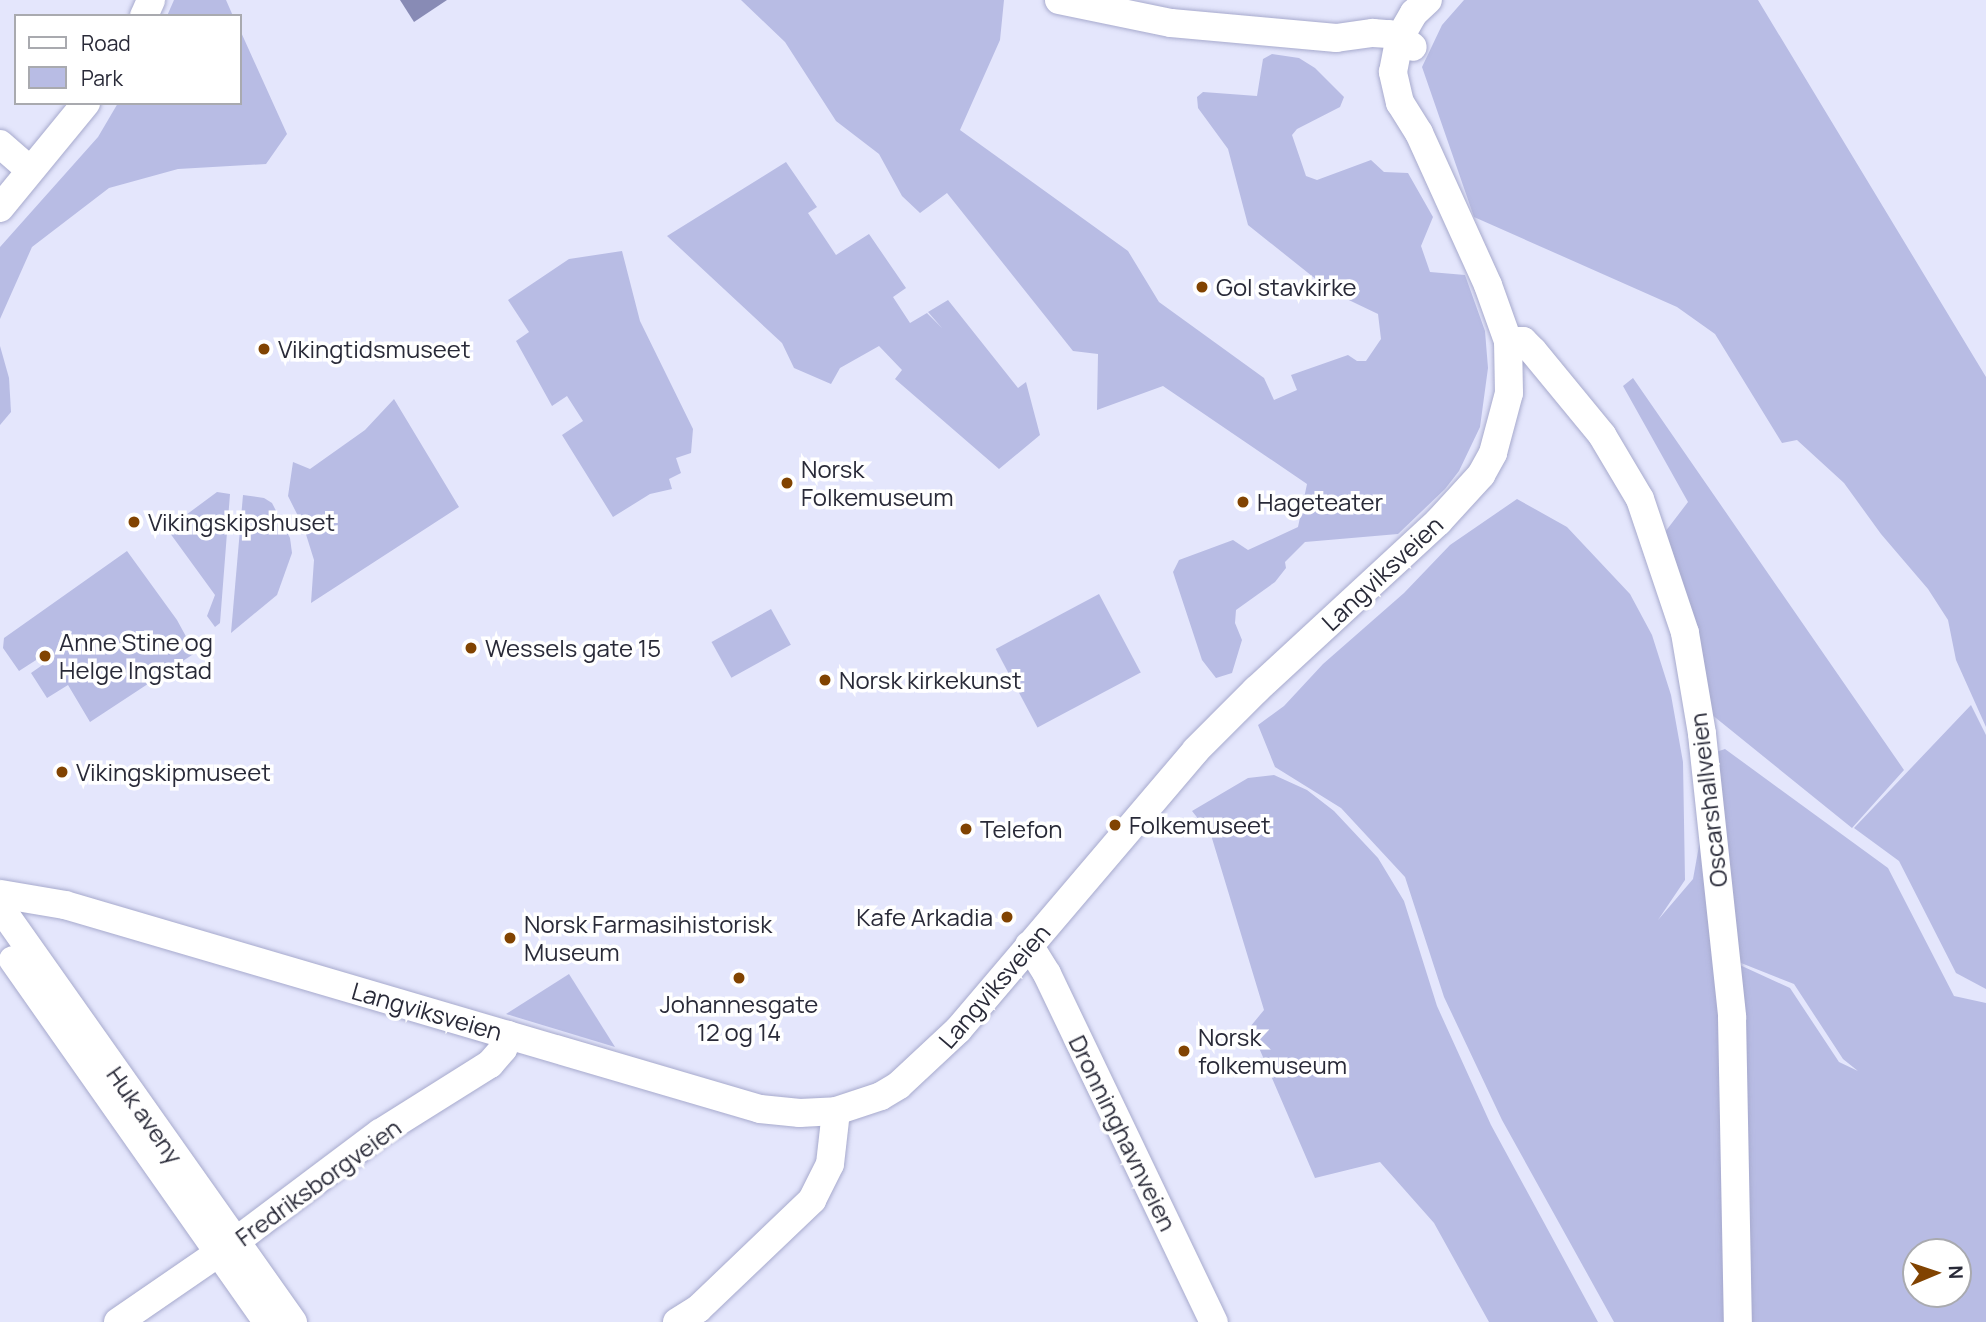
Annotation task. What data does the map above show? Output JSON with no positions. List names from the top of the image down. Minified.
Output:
{"streets":{"street":["Langviksveien","Oscarshallveien","Huk aveny","Dronninghavnveien","Fredriksborgveien"]},"crossings":[["Langviksveien","Oscarshallveien"],["Langviksveien","Dronninghavnveien"],["Langviksveien","Fredriksborgveien"],["Huk aveny","Fredriksborgveien"]],"places":["Gol stavkirke","Vikingtidsmuseet","Norsk Folkemuseum","Hageteater","Vikingskipshuset","Wessels gate 15","Anne Stine og Helge Ingstad","Norsk kirkekunst","Vikingskipmuseet","Folkemuseet","Telefon","Kafe Arkadia","Norsk Farmasihistorisk Museum","Johannesgate 12 og 14","Norsk folkemuseum"],"legend":["Road","Park"],"north":"right"}
